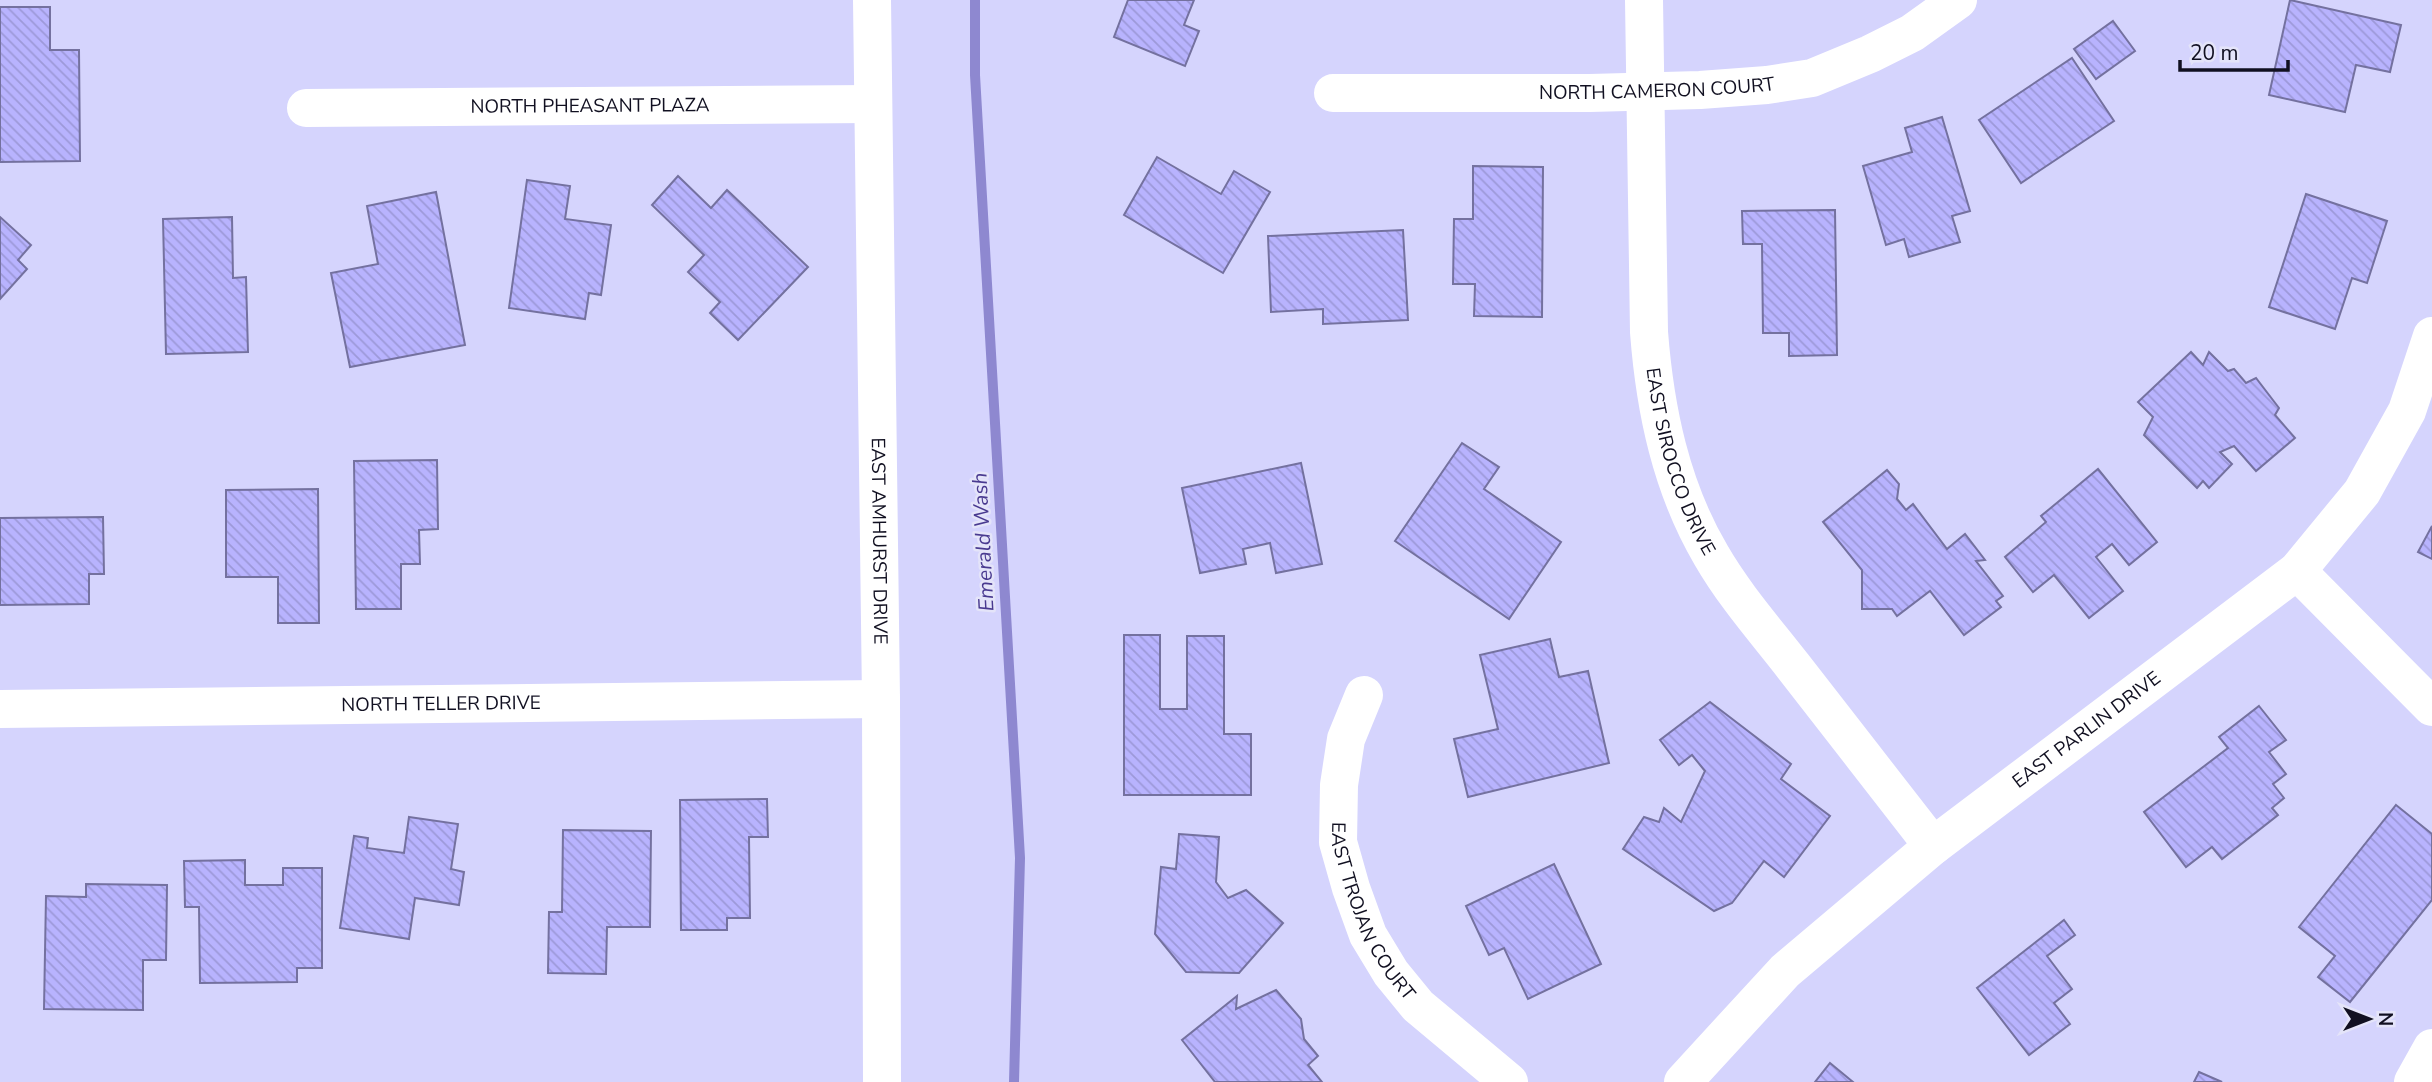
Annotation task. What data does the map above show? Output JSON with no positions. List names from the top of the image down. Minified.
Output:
{"streets":{"street":["NORTH CAMERON COURT","NORTH PHEASANT PLAZA","EAST SIROCCO DRIVE","EAST AMHURST DRIVE","NORTH TELLER DRIVE","EAST PARLIN DRIVE","EAST TROJAN COURT"]},"crossings":[["NORTH CAMERON COURT","EAST SIROCCO DRIVE"],["NORTH PHEASANT PLAZA","EAST AMHURST DRIVE"],["EAST SIROCCO DRIVE","EAST PARLIN DRIVE"],["EAST AMHURST DRIVE","NORTH TELLER DRIVE"]],"water":["Emerald Wash"],"scale_bar":"20 m","north":"right"}
